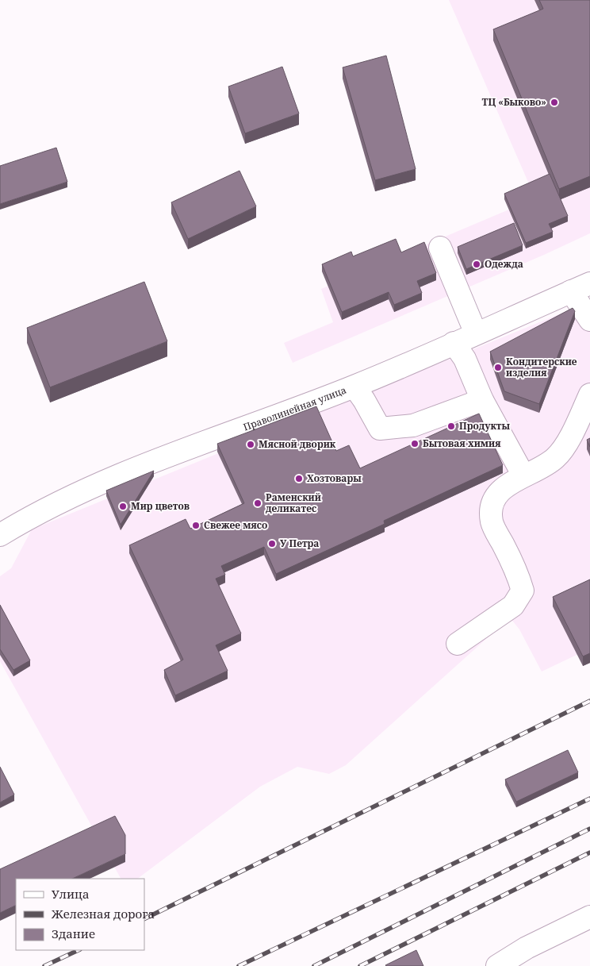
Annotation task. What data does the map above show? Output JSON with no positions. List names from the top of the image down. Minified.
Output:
{"streets":{"main road":["Праволинейная улица"]},"places":["ТЦ «Быково»","Одежда","Кондитерские изделия","Продукты","Бытовая химия","Мясной дворик","Хозтовары","Раменский деликатес","Мир цветов","Свежее мясо","У Петра"],"legend":["Улица","Железная дорога","Здание"]}
